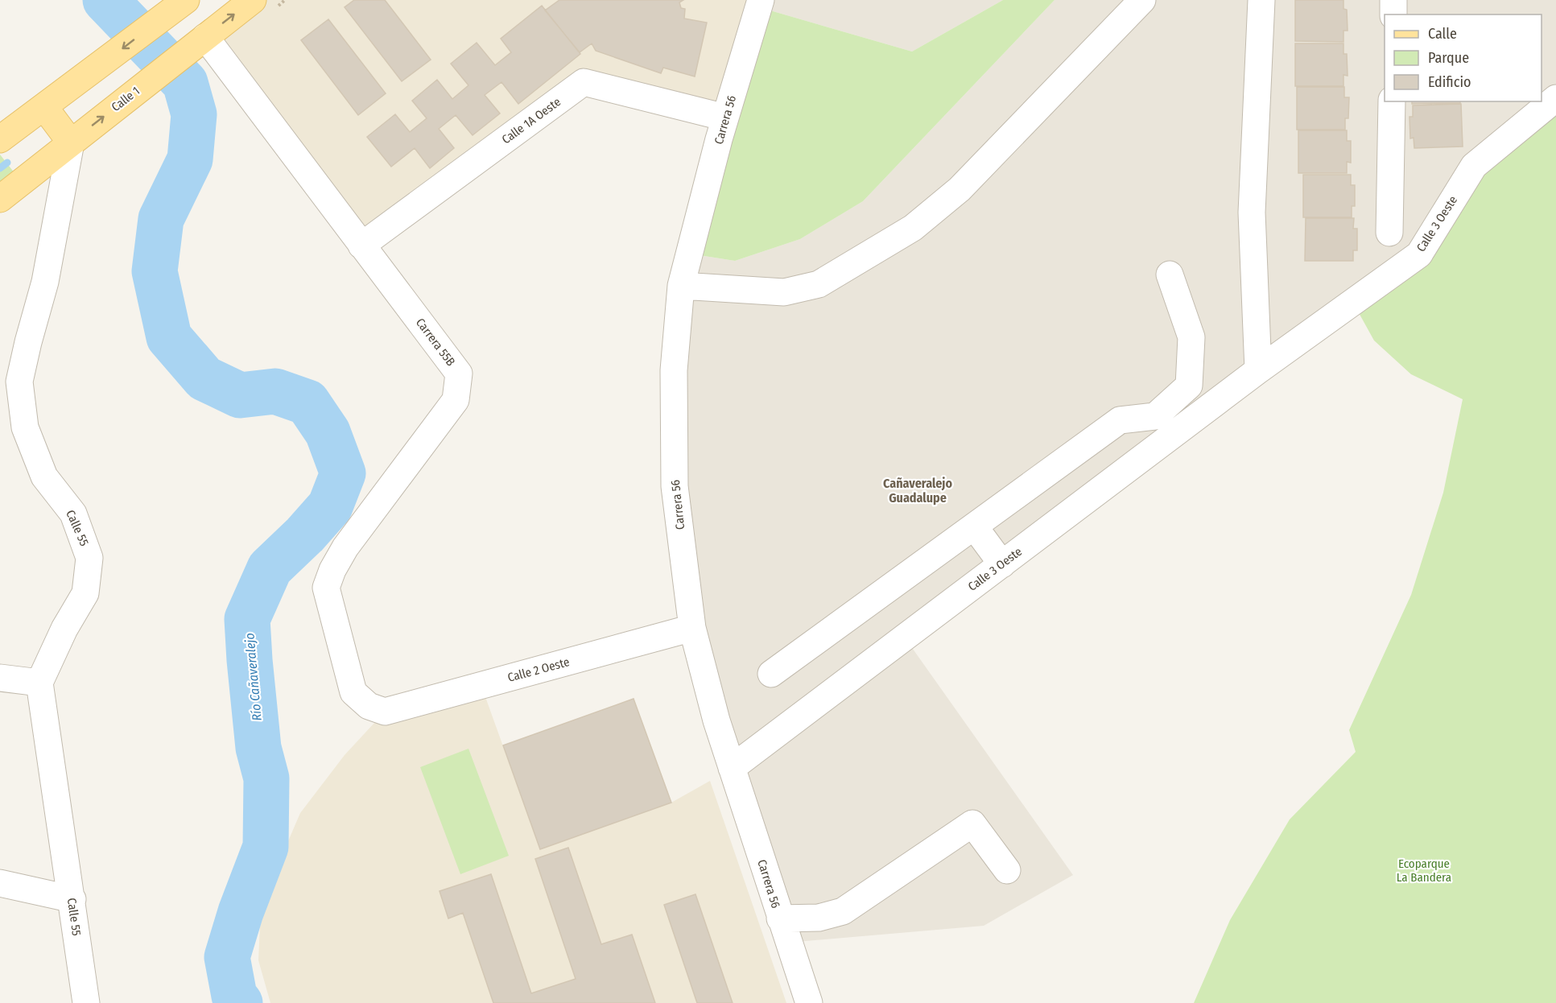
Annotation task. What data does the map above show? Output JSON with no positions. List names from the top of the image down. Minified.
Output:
{"streets":{"main road":["Calle 1"],"street":["Carrera 56","Calle 1A Oeste","Calle 3 Oeste","Carrera 55B","Calle 55","Calle 2 Oeste"]},"crossings":[["Calle 1","Carrera 55B"],["Calle 1","Calle 55"],["Carrera 56","Calle 1A Oeste"],["Carrera 56","Calle 3 Oeste"],["Carrera 56","Calle 2 Oeste"],["Calle 1A Oeste","Carrera 55B"],["Carrera 55B","Calle 2 Oeste"]],"districts":["Cañaveralejo Guadalupe"],"water":["Río Cañaveralejo"],"parks":["Ecoparque La Bandera"],"legend":["Calle","Parque","Edificio"]}
